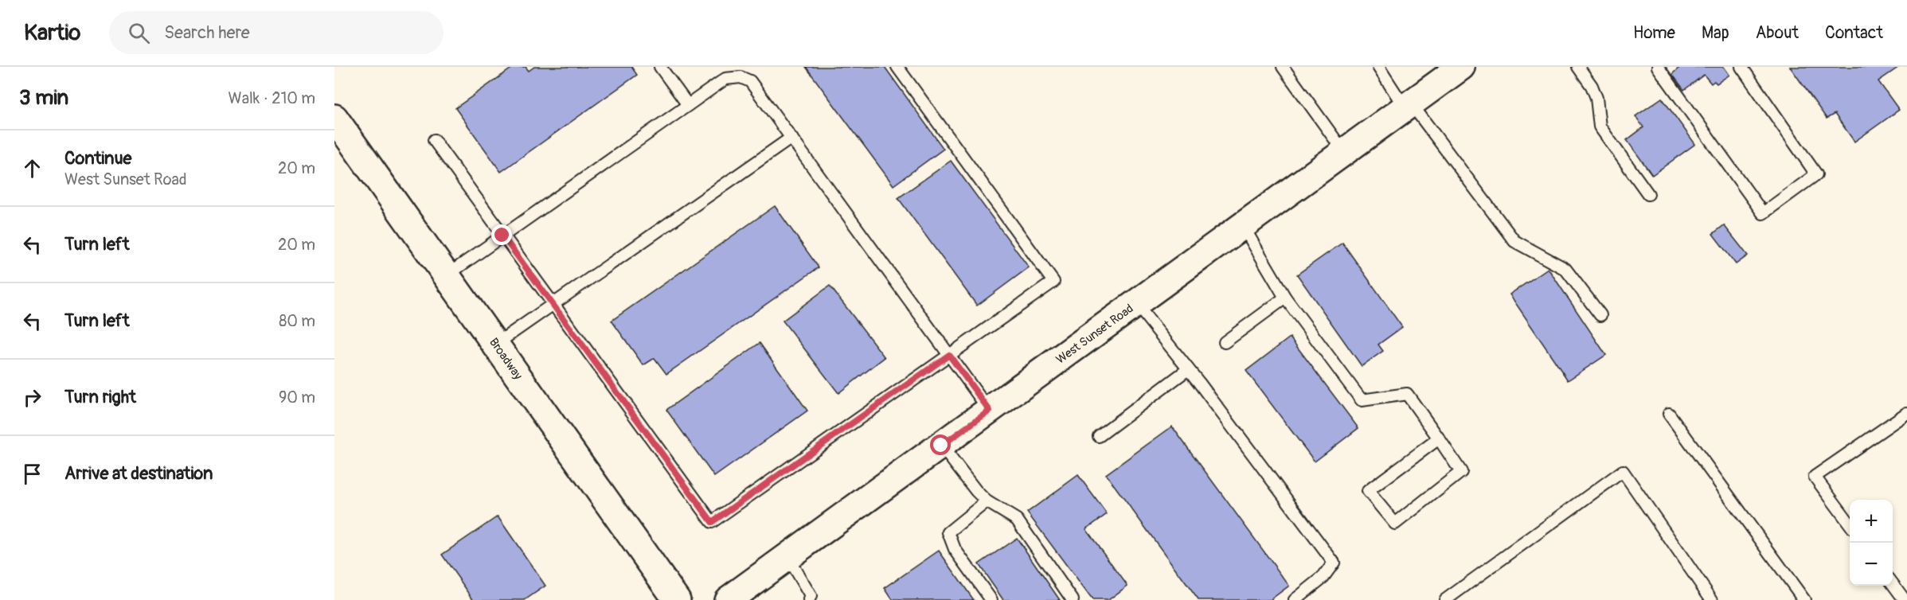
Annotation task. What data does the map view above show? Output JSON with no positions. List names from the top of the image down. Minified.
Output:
{"streets":{"main road":["West Sunset Road","Broadway"]},"page":{"header":"Kartio","search":"Search here","nav":["Home","Map","About","Contact"],"heading":["3 min","Walk · 210 m"],"list":[["Continue","West Sunset Road","20 m"],["Turn left","20 m"],["Turn left","80 m"],["Turn right","90 m"],"Arrive at destination"],"map_buttons":["+","−"]}}
